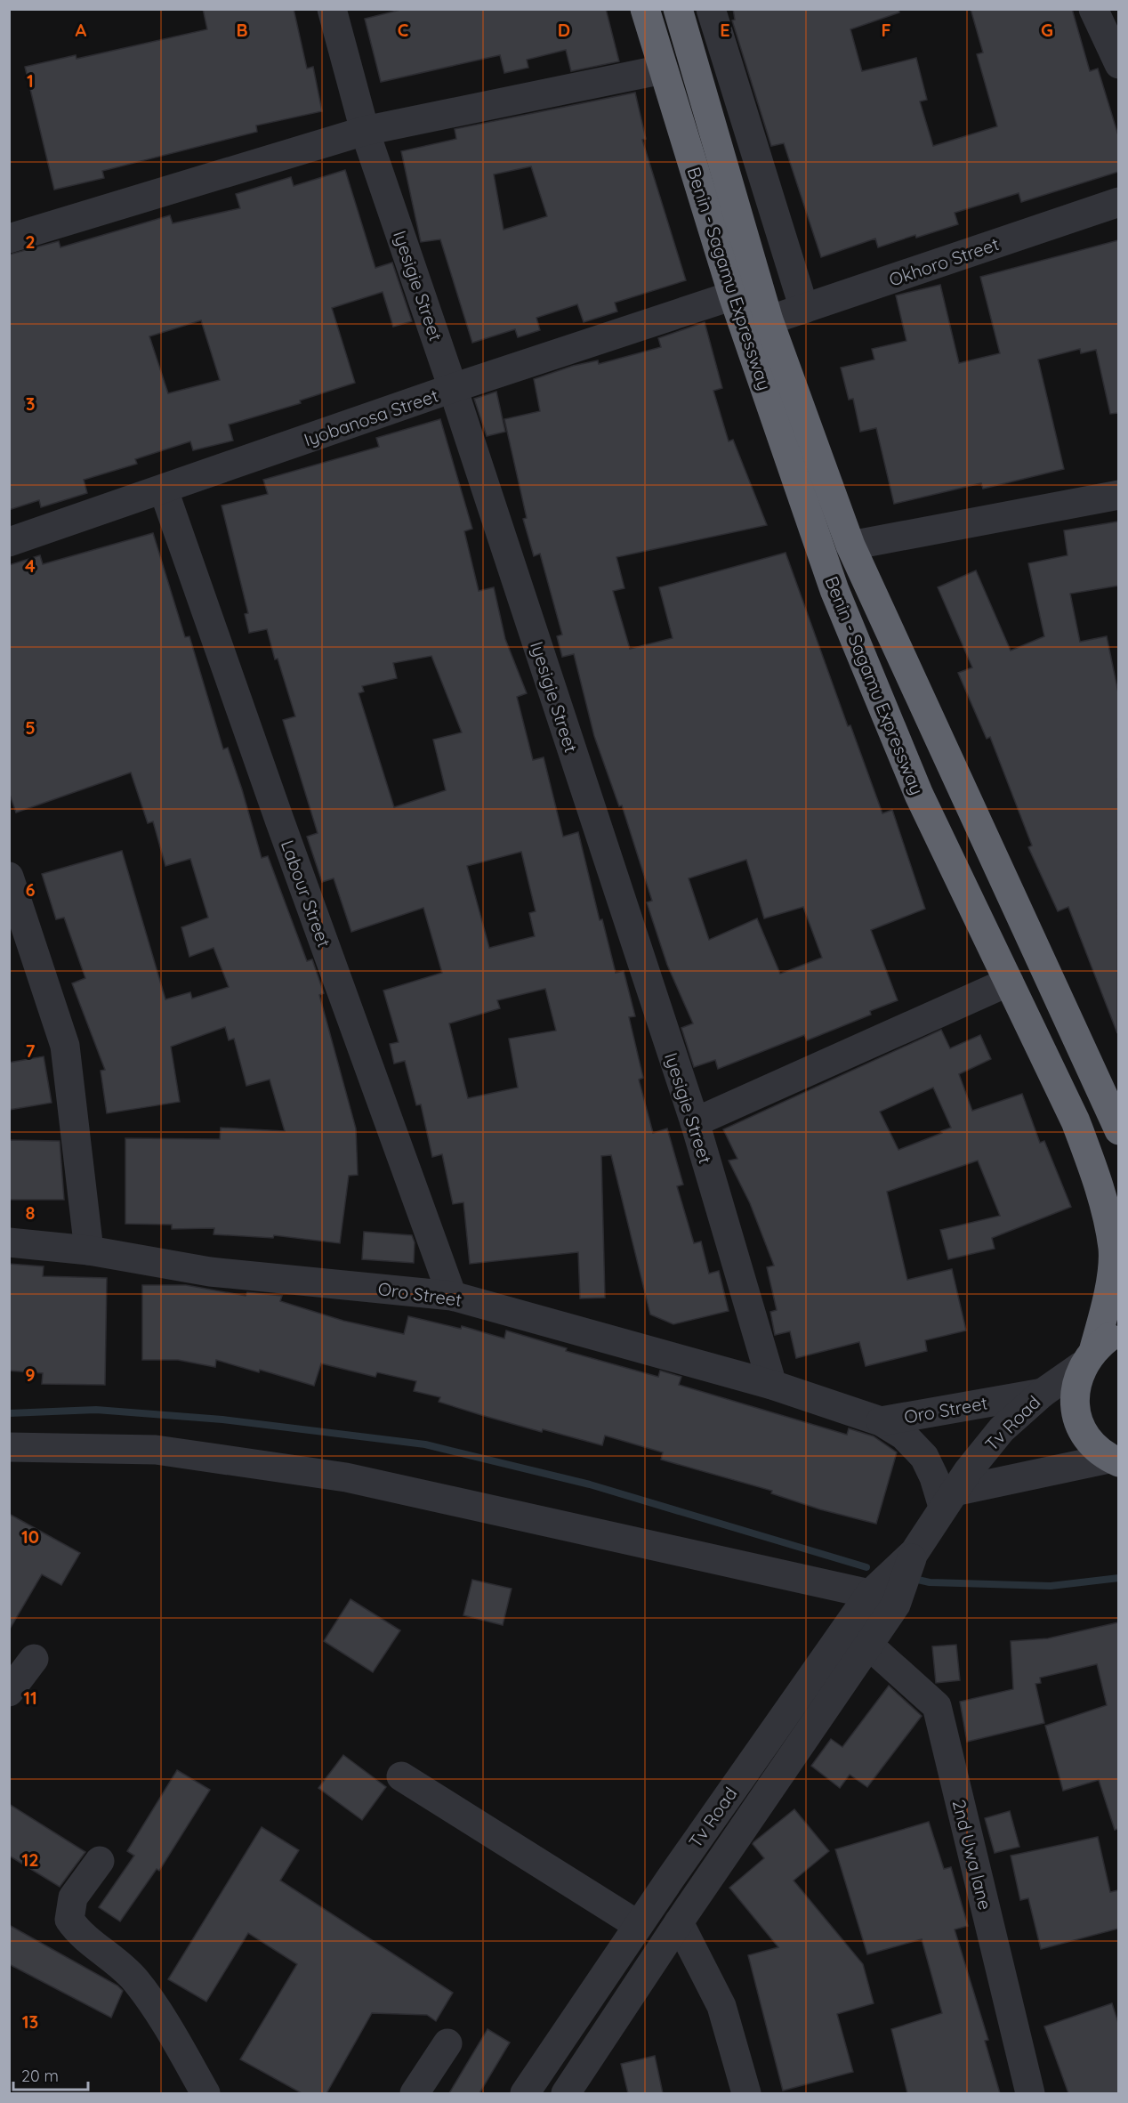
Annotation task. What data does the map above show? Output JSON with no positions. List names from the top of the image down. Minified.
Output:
{"streets":{"highway":["Benin - Sagamu Expressway"],"street":["Okhoro Street","Iyesigie Street","Iyobanosa Street","Labour Street","Oro Street","Tv Road","2nd Uwa lane"]},"crossings":[["Benin - Sagamu Expressway","Iyobanosa Street"],["Benin - Sagamu Expressway","Tv Road"],["Iyesigie Street","Iyobanosa Street"],["Iyesigie Street","Oro Street"],["Iyobanosa Street","Labour Street"],["Labour Street","Oro Street"],["Oro Street","Tv Road"],["Tv Road","2nd Uwa lane"]],"scale_bar":"20 m","grid":{"columns":["A","B","C","D","E","F","G"],"rows":["1","2","3","4","5","6","7","8","9","10","11","12","13"]}}
